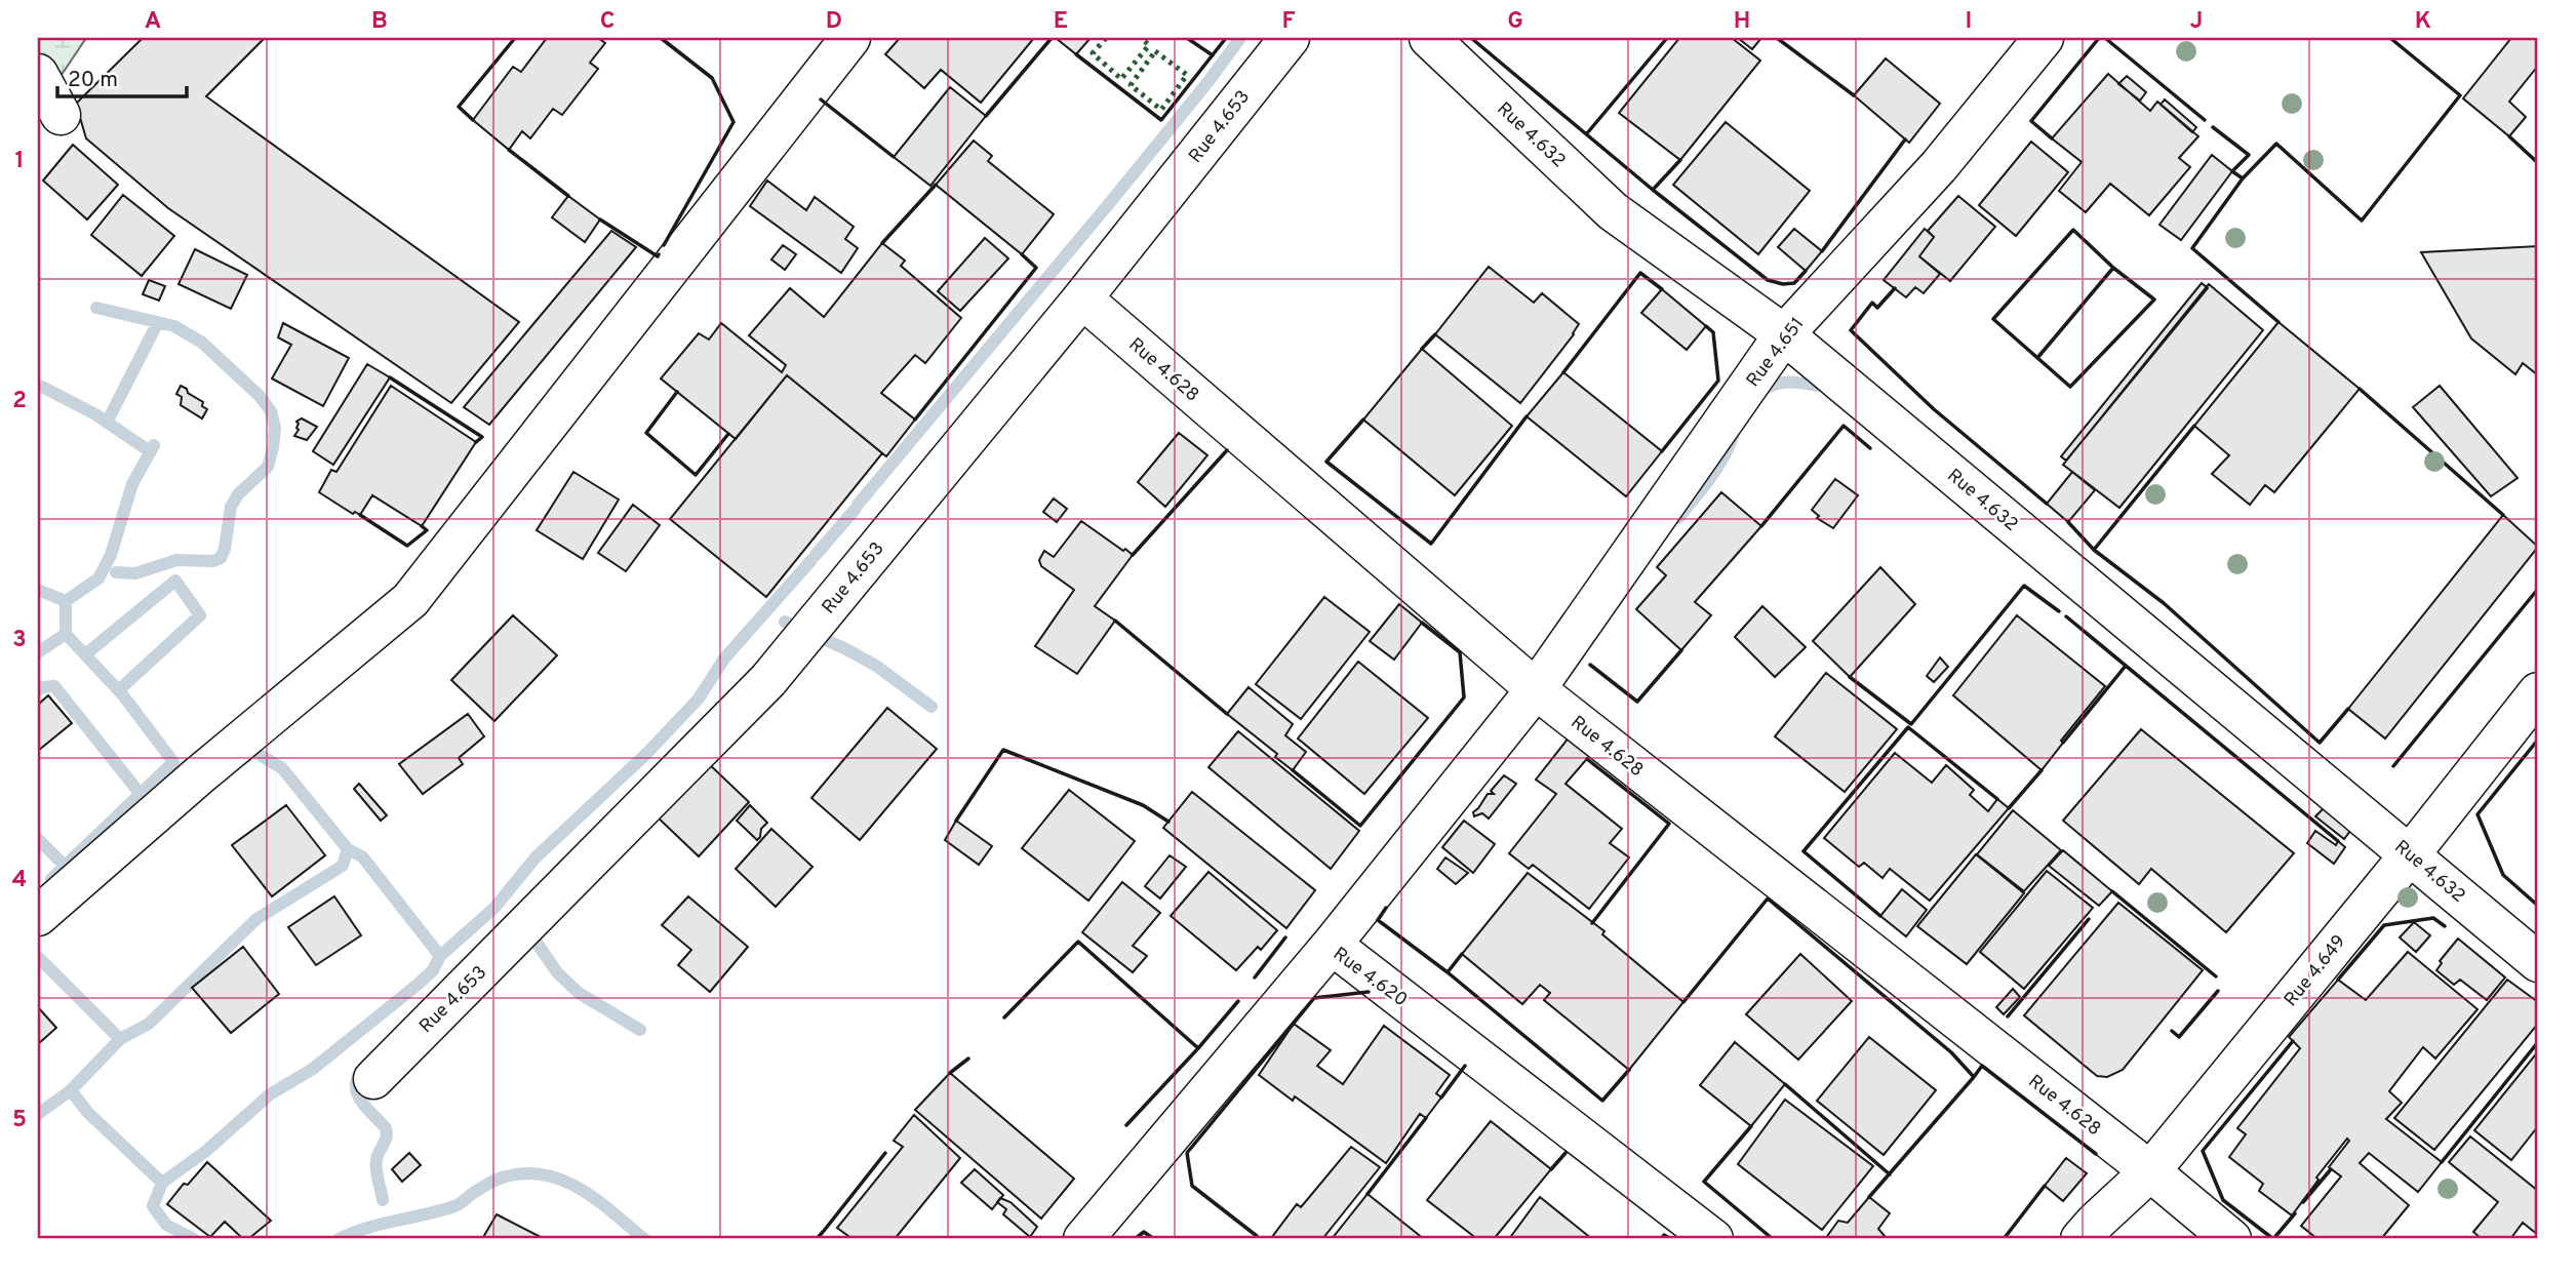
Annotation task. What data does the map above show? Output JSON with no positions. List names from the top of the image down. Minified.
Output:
{"streets":{"street":["Rue 4.653","Rue 4.632","Rue 4.651","Rue 4.628","Rue 4.649","Rue 4.620"]},"crossings":[["Rue 4.653","Rue 4.628"],["Rue 4.632","Rue 4.651"],["Rue 4.632","Rue 4.649"],["Rue 4.651","Rue 4.628"],["Rue 4.651","Rue 4.620"],["Rue 4.628","Rue 4.649"]],"scale_bar":"20 m","grid":{"columns":["A","B","C","D","E","F","G","H","I","J","K"],"rows":["1","2","3","4","5"]}}
